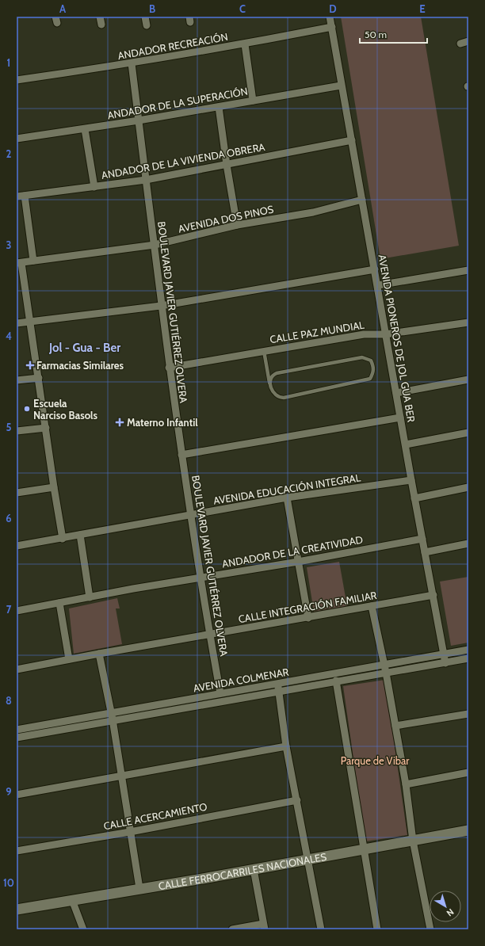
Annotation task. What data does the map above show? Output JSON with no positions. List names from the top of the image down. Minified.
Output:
{"streets":{"street":["ANDADOR RECREACIÓN","ANDADOR DE LA SUPERACIÓN","ANDADOR DE LA VIVIENDA OBRERA","AVENIDA DOS PINOS","BOULEVARD JAVIER GUTIÉRREZ OLVERA","CALLE PAZ MUNDIAL","AVENIDA PIONEROS DE JOL GUA BER","AVENIDA EDUCACIÓN INTEGRAL","ANDADOR DE LA CREATIVIDAD","CALLE INTEGRACIÓN FAMILIAR","AVENIDA COLMENAR","CALLE ACERCAMIENTO","CALLE FERROCARRILES NACIONALES"]},"crossings":[["ANDADOR RECREACIÓN","BOULEVARD JAVIER GUTIÉRREZ OLVERA"],["ANDADOR RECREACIÓN","AVENIDA PIONEROS DE JOL GUA BER"],["ANDADOR DE LA SUPERACIÓN","BOULEVARD JAVIER GUTIÉRREZ OLVERA"],["ANDADOR DE LA SUPERACIÓN","AVENIDA PIONEROS DE JOL GUA BER"],["ANDADOR DE LA VIVIENDA OBRERA","BOULEVARD JAVIER GUTIÉRREZ OLVERA"],["ANDADOR DE LA VIVIENDA OBRERA","AVENIDA PIONEROS DE JOL GUA BER"],["AVENIDA DOS PINOS","BOULEVARD JAVIER GUTIÉRREZ OLVERA"],["AVENIDA DOS PINOS","AVENIDA PIONEROS DE JOL GUA BER"],["BOULEVARD JAVIER GUTIÉRREZ OLVERA","CALLE PAZ MUNDIAL"],["BOULEVARD JAVIER GUTIÉRREZ OLVERA","AVENIDA EDUCACIÓN INTEGRAL"],["BOULEVARD JAVIER GUTIÉRREZ OLVERA","ANDADOR DE LA CREATIVIDAD"],["BOULEVARD JAVIER GUTIÉRREZ OLVERA","CALLE INTEGRACIÓN FAMILIAR"],["BOULEVARD JAVIER GUTIÉRREZ OLVERA","AVENIDA COLMENAR"],["CALLE PAZ MUNDIAL","AVENIDA PIONEROS DE JOL GUA BER"],["AVENIDA PIONEROS DE JOL GUA BER","AVENIDA EDUCACIÓN INTEGRAL"],["AVENIDA PIONEROS DE JOL GUA BER","ANDADOR DE LA CREATIVIDAD"],["AVENIDA PIONEROS DE JOL GUA BER","CALLE INTEGRACIÓN FAMILIAR"],["AVENIDA PIONEROS DE JOL GUA BER","AVENIDA COLMENAR"]],"districts":["Jol - Gua - Ber"],"parks":["Parque de Vibar"],"places":{"health":["Farmacias Similares","Materno Infantil"],"other":["Escuela Narciso Basols"]},"scale_bar":"50 m","north":"bottom right","grid":{"columns":["A","B","C","D","E"],"rows":["1","2","3","4","5","6","7","8","9","10"]}}
